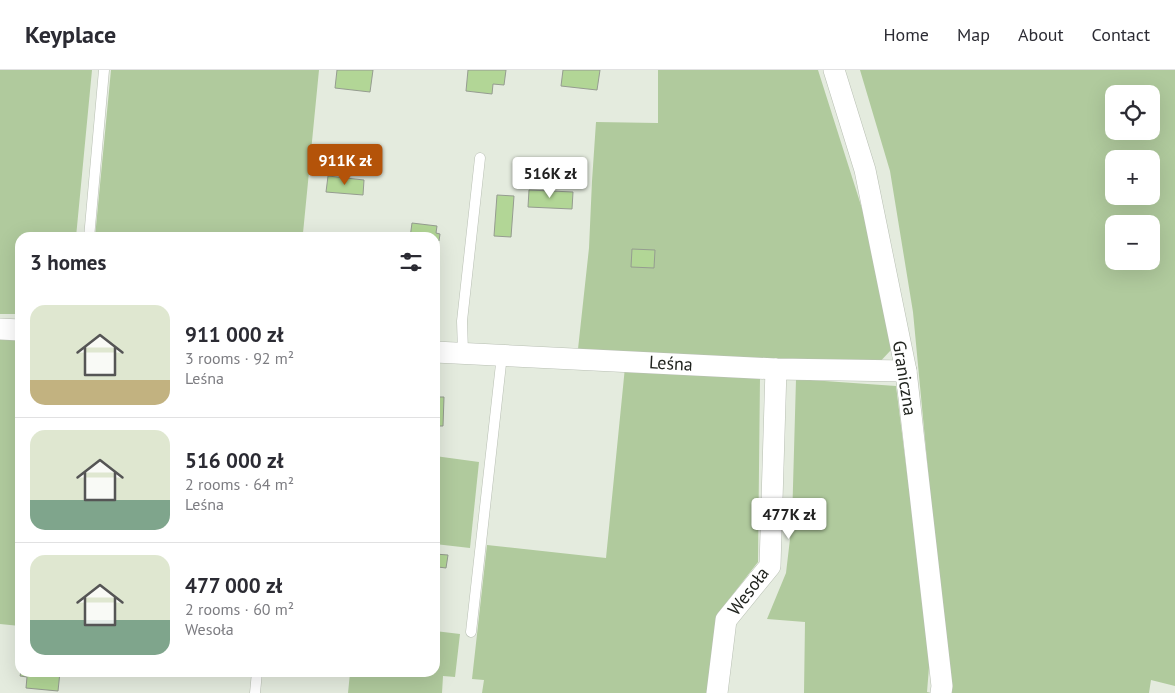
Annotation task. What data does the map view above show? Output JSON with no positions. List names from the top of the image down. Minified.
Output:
{"streets":{"street":["Leśna","Graniczna","Wesoła"]},"crossings":[["Leśna","Graniczna"],["Leśna","Wesoła"]],"page":{"header":"Keyplace","nav":["Home","Map","About","Contact"],"map_buttons":["+","−"],"price":["911K zł","516K zł","477K zł"],"heading":"3 homes","list":[{"name":"911 000 zł","note":"3 rooms · 92 m² · Leśna"},{"name":"516 000 zł","note":"2 rooms · 64 m² · Leśna"},{"name":"477 000 zł","note":"2 rooms · 60 m² · Wesoła"}]}}
